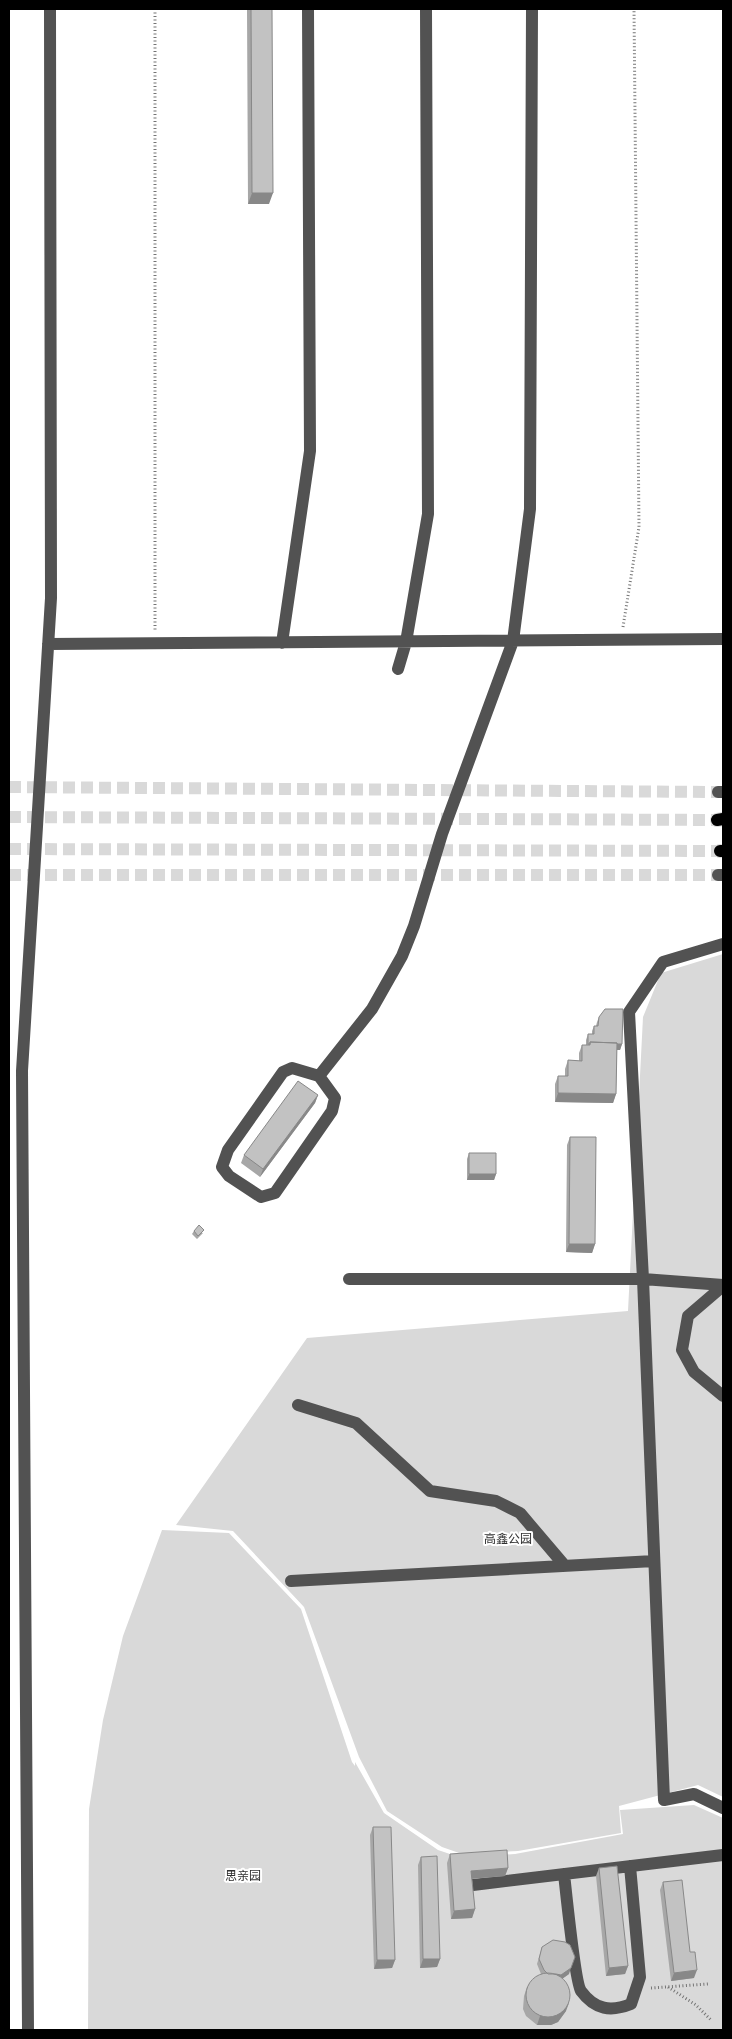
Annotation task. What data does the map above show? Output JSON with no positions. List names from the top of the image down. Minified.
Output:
{"parks":["高鑫公园","思亲园"]}
